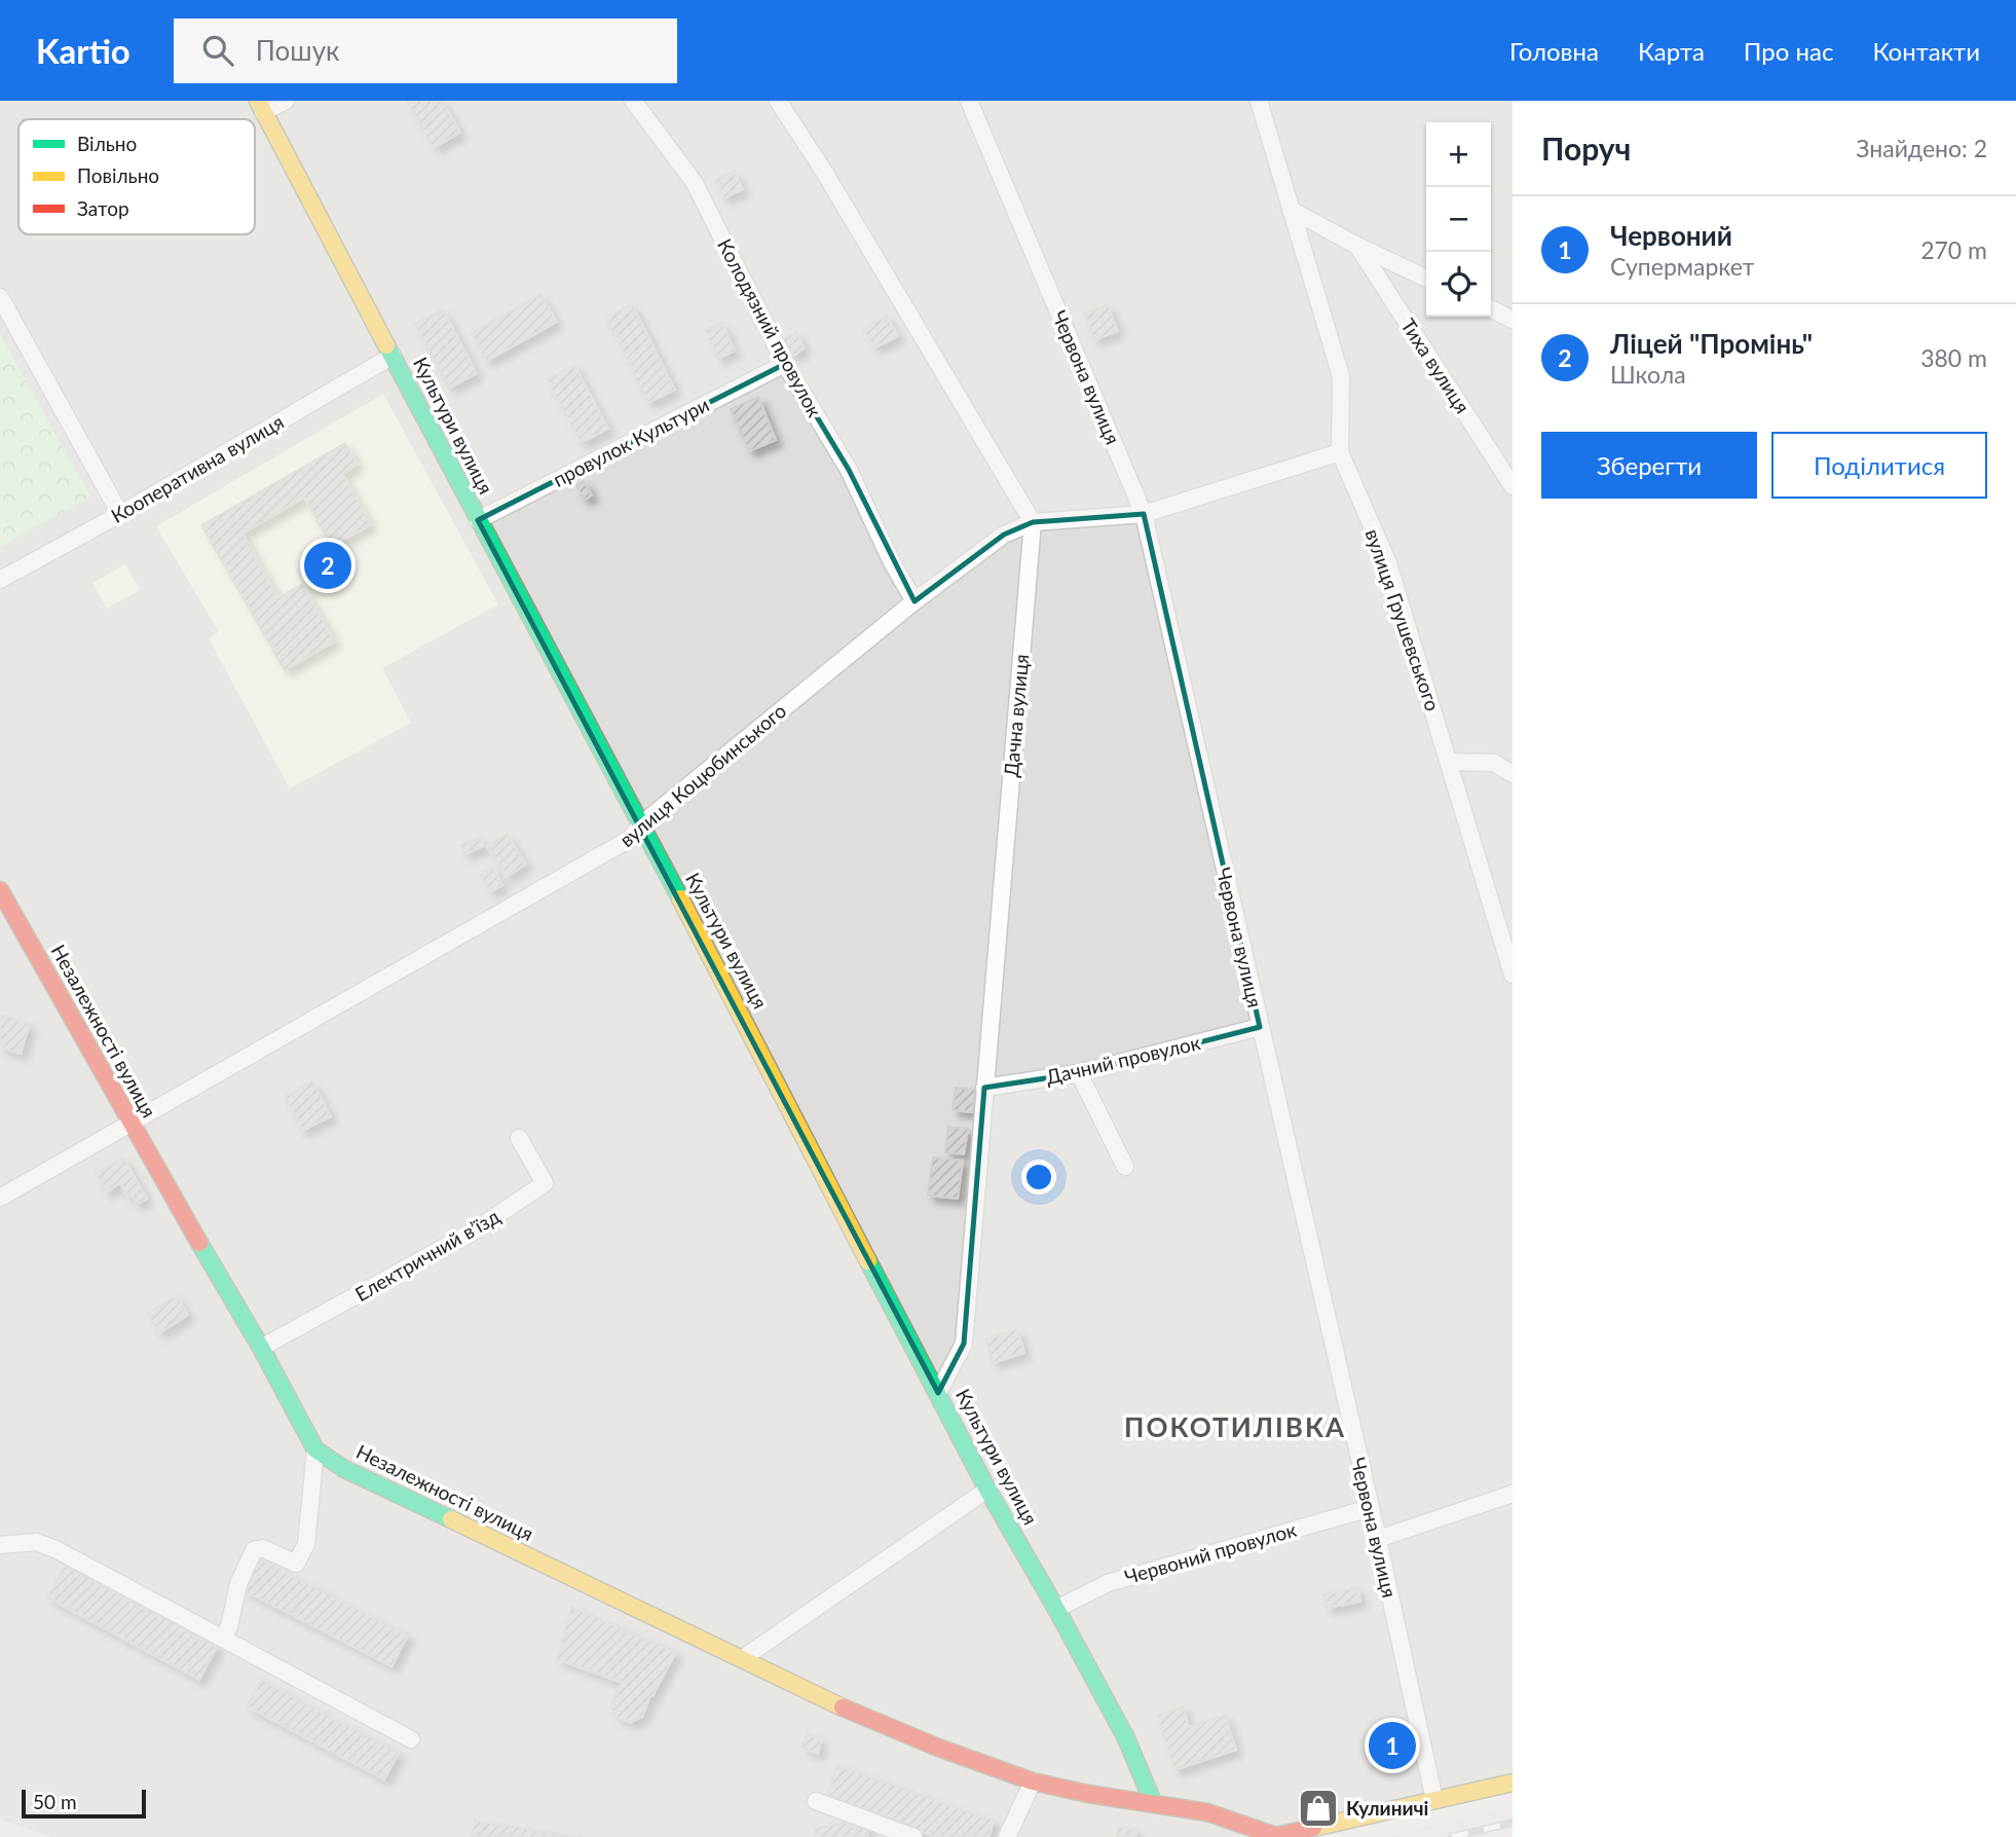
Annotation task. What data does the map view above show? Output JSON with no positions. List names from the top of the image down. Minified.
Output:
{"streets":{"street":["Колодязний провулок","Тиха вулиця","Червона вулиця","Культури вулиця","провулок Культури","Кооперативна вулиця","вулиця Грушевського","Дачна вулиця","вулиця Коцюбинського","Незалежності вулиця","Дачний провулок","Електричний в’їзд","Червоний провулок"]},"crossings":[["Колодязний провулок","провулок Культури"],["Колодязний провулок","вулиця Коцюбинського"],["Червона вулиця","вулиця Коцюбинського"],["Червона вулиця","Незалежності вулиця"],["Червона вулиця","Дачний провулок"],["Червона вулиця","Червоний провулок"],["Культури вулиця","провулок Культури"],["Культури вулиця","Кооперативна вулиця"],["Культури вулиця","Дачна вулиця"],["Культури вулиця","вулиця Коцюбинського"],["Культури вулиця","Незалежності вулиця"],["Культури вулиця","Червоний провулок"],["вулиця Грушевського","вулиця Коцюбинського"],["Дачна вулиця","вулиця Коцюбинського"],["Дачна вулиця","Дачний провулок"],["вулиця Коцюбинського","Незалежності вулиця"],["Незалежності вулиця","Електричний в’їзд"]],"districts":["ПОКОТИЛІВКА"],"places":{"shop":["Кулиничі"]},"legend":["Вільно","Повільно","Затор"],"scale_bar":"50 m","page":{"header":"Kartio","search":"Пошук","nav":["Головна","Карта","Про нас","Контакти"],"heading":["Поруч","Знайдено: 2"],"map_buttons":["+","−"],"list":[{"mark":"1","name":"Червоний","note":"Супермаркет","value":"270 m"},{"mark":"2","name":"Ліцей \"Промінь\"","note":"Школа","value":"380 m"}],"buttons":["Зберегти","Поділитися"],"pins":["2","1"],"scale":"50 m"}}
